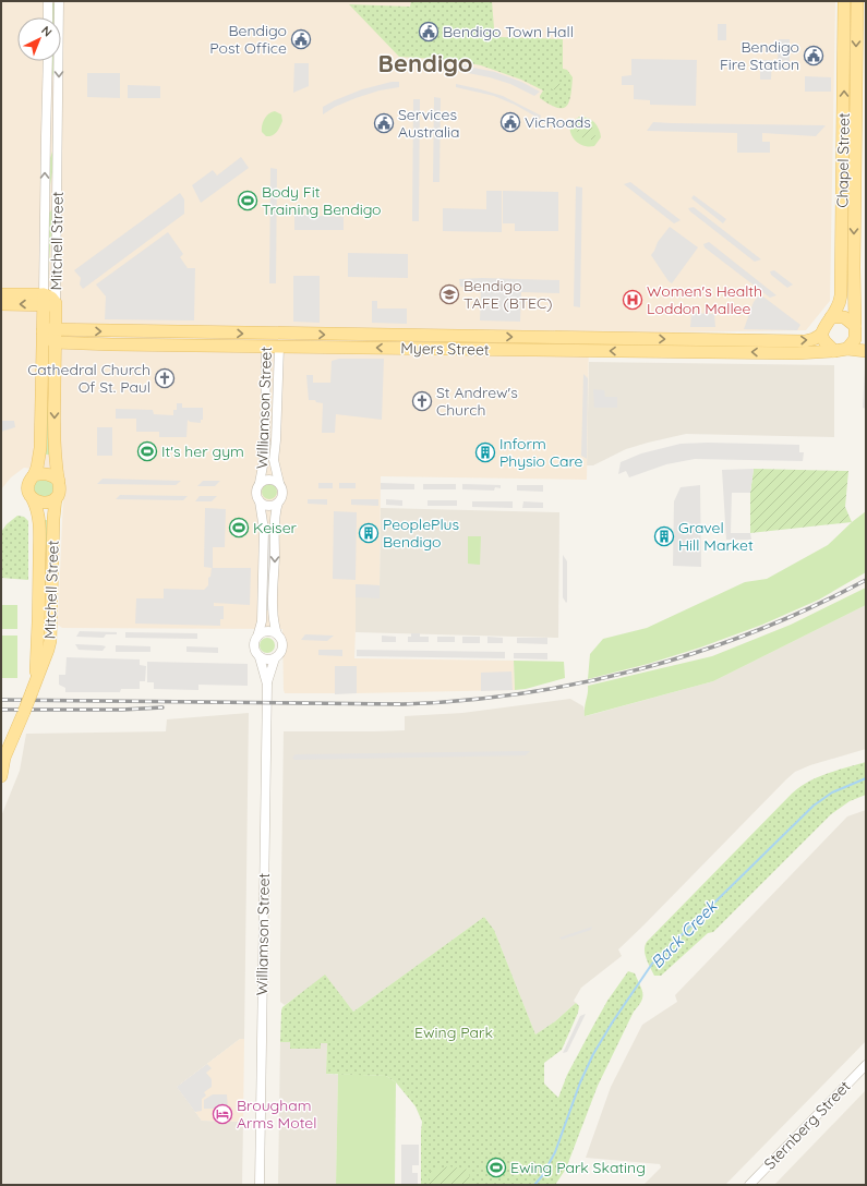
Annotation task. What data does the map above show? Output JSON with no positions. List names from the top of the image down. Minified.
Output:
{"streets":{"main road":["Chapel Street","Mitchell Street","Myers Street","Williamson Street"],"street":["Sternberg Street"]},"crossings":[["Chapel Street","Myers Street"],["Mitchell Street","Myers Street"],["Myers Street","Williamson Street"]],"districts":["Bendigo"],"water":["Back Creek"],"parks":["Ewing Park"],"places":{"public building":["Bendigo Town Hall","Bendigo Post Office","Bendigo Fire Station","VicRoads","Services Australia"],"sports":["Body Fit Training Bendigo","It's her gym","Keiser","Ewing Park Skating"],"school or university":["Bendigo TAFE (BTEC)"],"hospital":["Women's Health Loddon Mallee"],"church":["Cathedral Church Of St. Paul","St Andrew's Church"],"building":["Inform Physio Care","PeoplePlus Bendigo","Gravel Hill Market"],"hotel":["Brougham Arms Motel"]},"north":"top right"}
